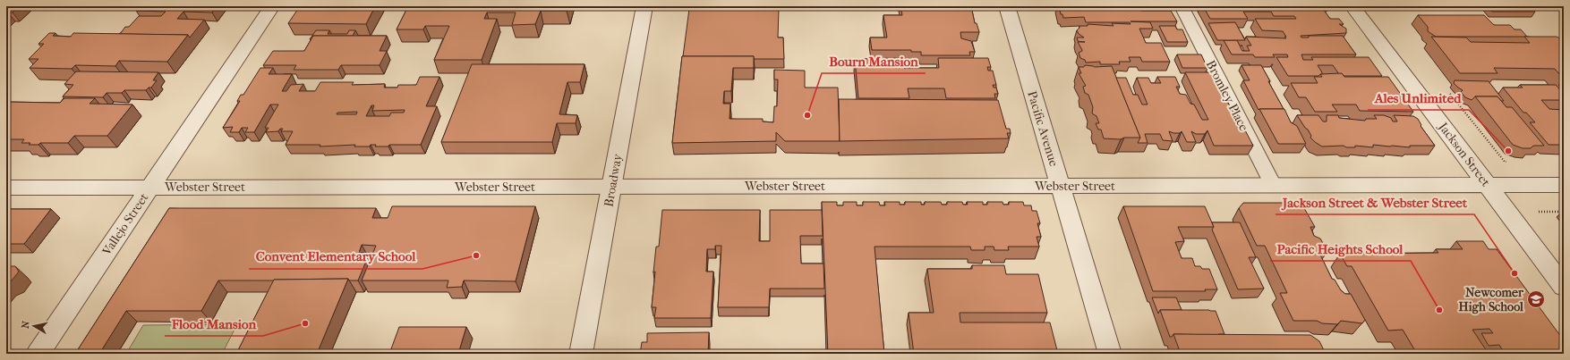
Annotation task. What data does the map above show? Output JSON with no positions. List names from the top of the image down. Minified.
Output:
{"streets":{"street":["Pacific Avenue","Jackson Street","Broadway","Webster Street","Vallejo Street"],"lane":["Bromley Place"]},"crossings":[["Bromley Place","Webster Street"],["Pacific Avenue","Webster Street"],["Jackson Street","Webster Street"],["Broadway","Webster Street"],["Webster Street","Vallejo Street"]],"places":{"other":["Bourn Mansion","Ales Unlimited","Convent Elementary School","Jackson Street & Webster Street","Pacific Heights School","Flood Mansion"],"school or university":["Newcomer High School"]},"north":"left"}
